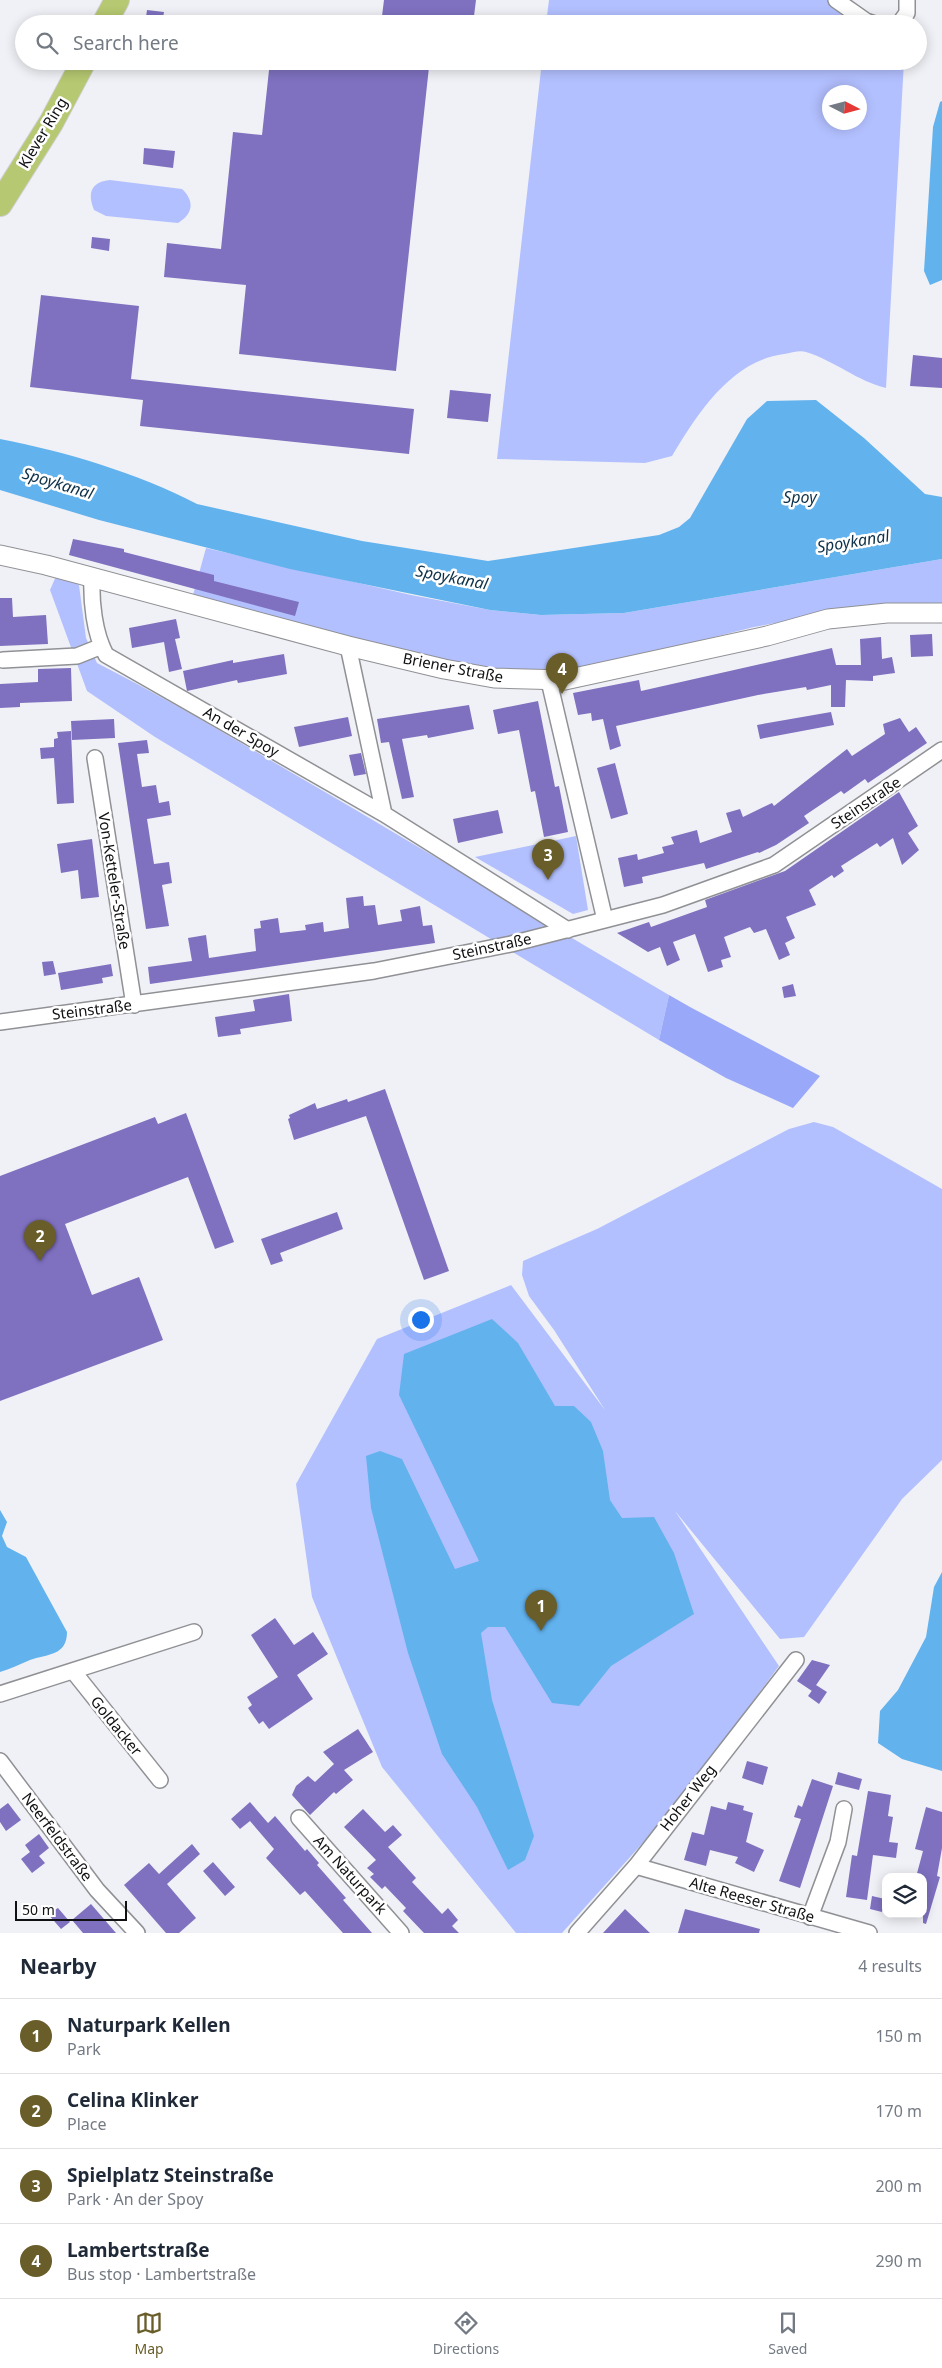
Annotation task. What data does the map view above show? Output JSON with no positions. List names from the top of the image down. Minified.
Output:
{"streets":{"main road":["Klever Ring"],"street":["Briener Straße","An der Spoy","Steinstraße","Von-Ketteler-Straße","Goldacker","Hoher Weg","Neerfeldstraße","Am Naturpark","Alte Reeser Straße"]},"crossings":[["An der Spoy","Steinstraße"],["Steinstraße","Von-Ketteler-Straße"],["Hoher Weg","Alte Reeser Straße"]],"water":["Spoykanal","Spoy"],"scale_bar":"50 m","north":"right","page":{"search":"Search here","pins":["4","3","2","1"],"scale":"50 m","heading":["Nearby","4 results"],"list":[{"mark":"1","name":"Naturpark Kellen","note":"Park","value":"150 m"},{"mark":"2","name":"Celina Klinker","note":"Place","value":"170 m"},{"mark":"3","name":"Spielplatz Steinstraße","note":"Park · An der Spoy","value":"200 m"},{"mark":"4","name":"Lambertstraße","note":"Bus stop · Lambertstraße","value":"290 m"}],"nav":["Map","Directions","Saved"]}}
